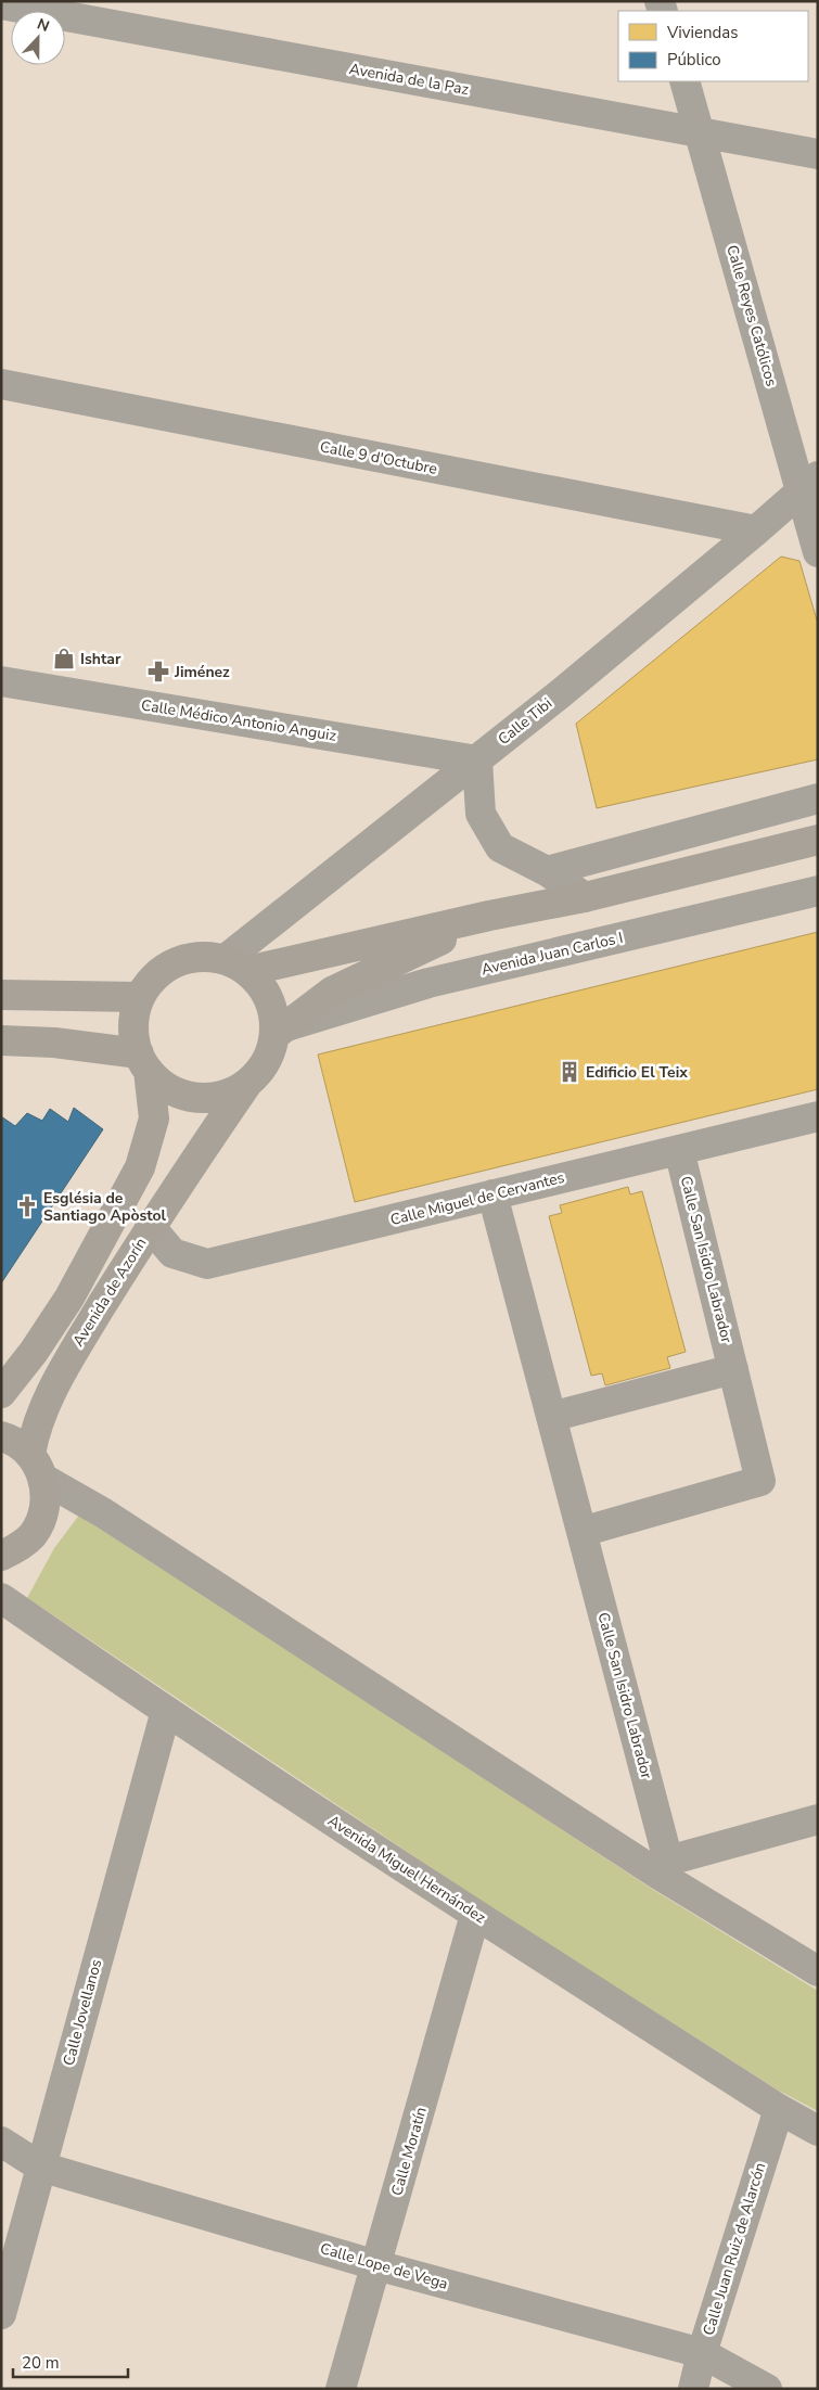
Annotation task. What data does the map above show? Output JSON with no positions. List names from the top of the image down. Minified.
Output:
{"streets":{"main road":["Avenida de Azorín"],"street":["Avenida de la Paz","Calle Reyes Católicos","Calle 9 d'Octubre","Calle Médico Antonio Anguiz","Calle Tibi","Avenida Juan Carlos I","Calle Miguel de Cervantes","Calle San Isidro Labrador","Avenida Miguel Hernández","Calle Jovellanos","Calle Moratín","Calle Juan Ruiz de Alarcón","Calle Lope de Vega"]},"crossings":[["Avenida de la Paz","Calle Reyes Católicos"],["Calle Reyes Católicos","Calle Tibi"],["Calle 9 d'Octubre","Calle Tibi"],["Calle Médico Antonio Anguiz","Calle Tibi"],["Calle Tibi","Avenida Juan Carlos I"],["Calle Tibi","Avenida de Azorín"],["Avenida Juan Carlos I","Avenida de Azorín"],["Calle Miguel de Cervantes","Calle San Isidro Labrador"],["Calle Miguel de Cervantes","Avenida de Azorín"],["Avenida Miguel Hernández","Calle Jovellanos"],["Avenida Miguel Hernández","Calle Moratín"],["Avenida Miguel Hernández","Calle Juan Ruiz de Alarcón"],["Calle Jovellanos","Calle Lope de Vega"],["Calle Moratín","Calle Lope de Vega"],["Calle Juan Ruiz de Alarcón","Calle Lope de Vega"]],"places":{"shop":["Ishtar"],"pharmacy":["Jiménez"],"building":["Edificio El Teix"],"church":["Església de Santiago Apòstol"]},"legend":["Viviendas","Público"],"scale_bar":"20 m","north":"top"}
